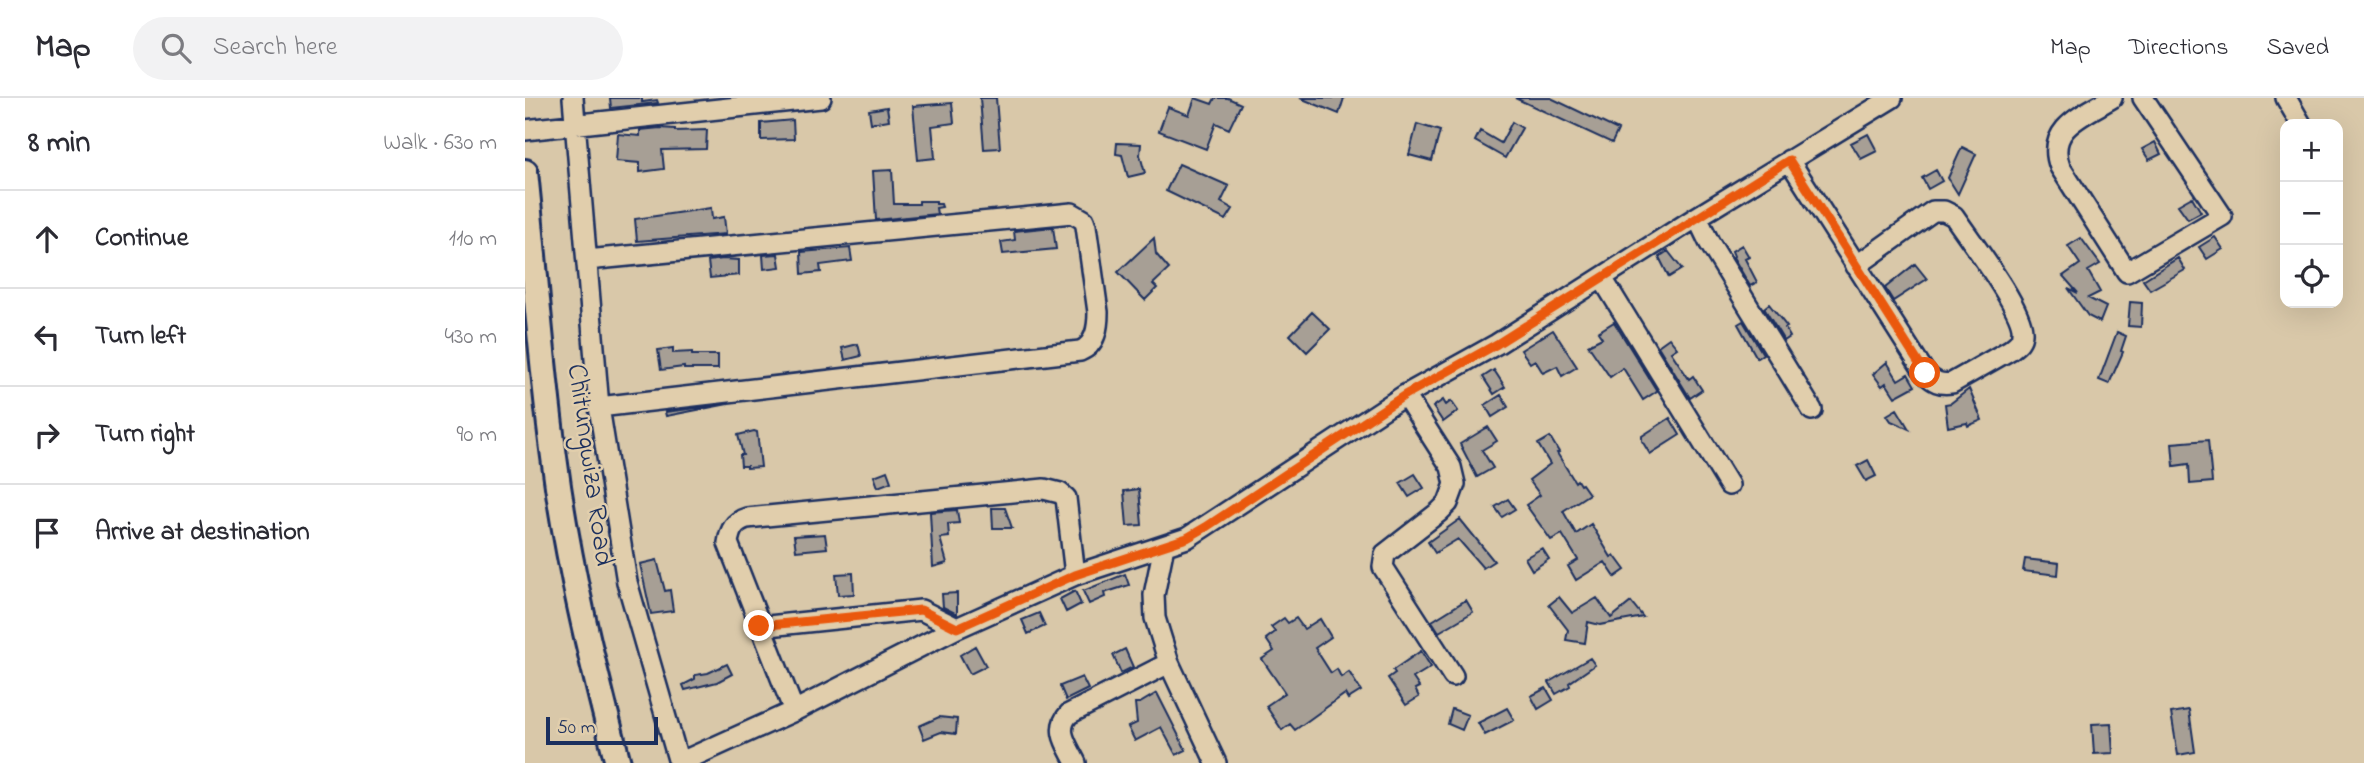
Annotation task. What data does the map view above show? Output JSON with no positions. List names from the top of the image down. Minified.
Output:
{"streets":{"main road":["Chitungwiza Road"]},"scale_bar":"50 m","page":{"header":"Map","search":"Search here","nav":["Map","Directions","Saved"],"heading":["8 min","Walk · 630 m"],"map_buttons":["+","−"],"list":[["Continue","110 m"],["Turn left","430 m"],["Turn right","90 m"],"Arrive at destination"],"scale":"50 m"}}
